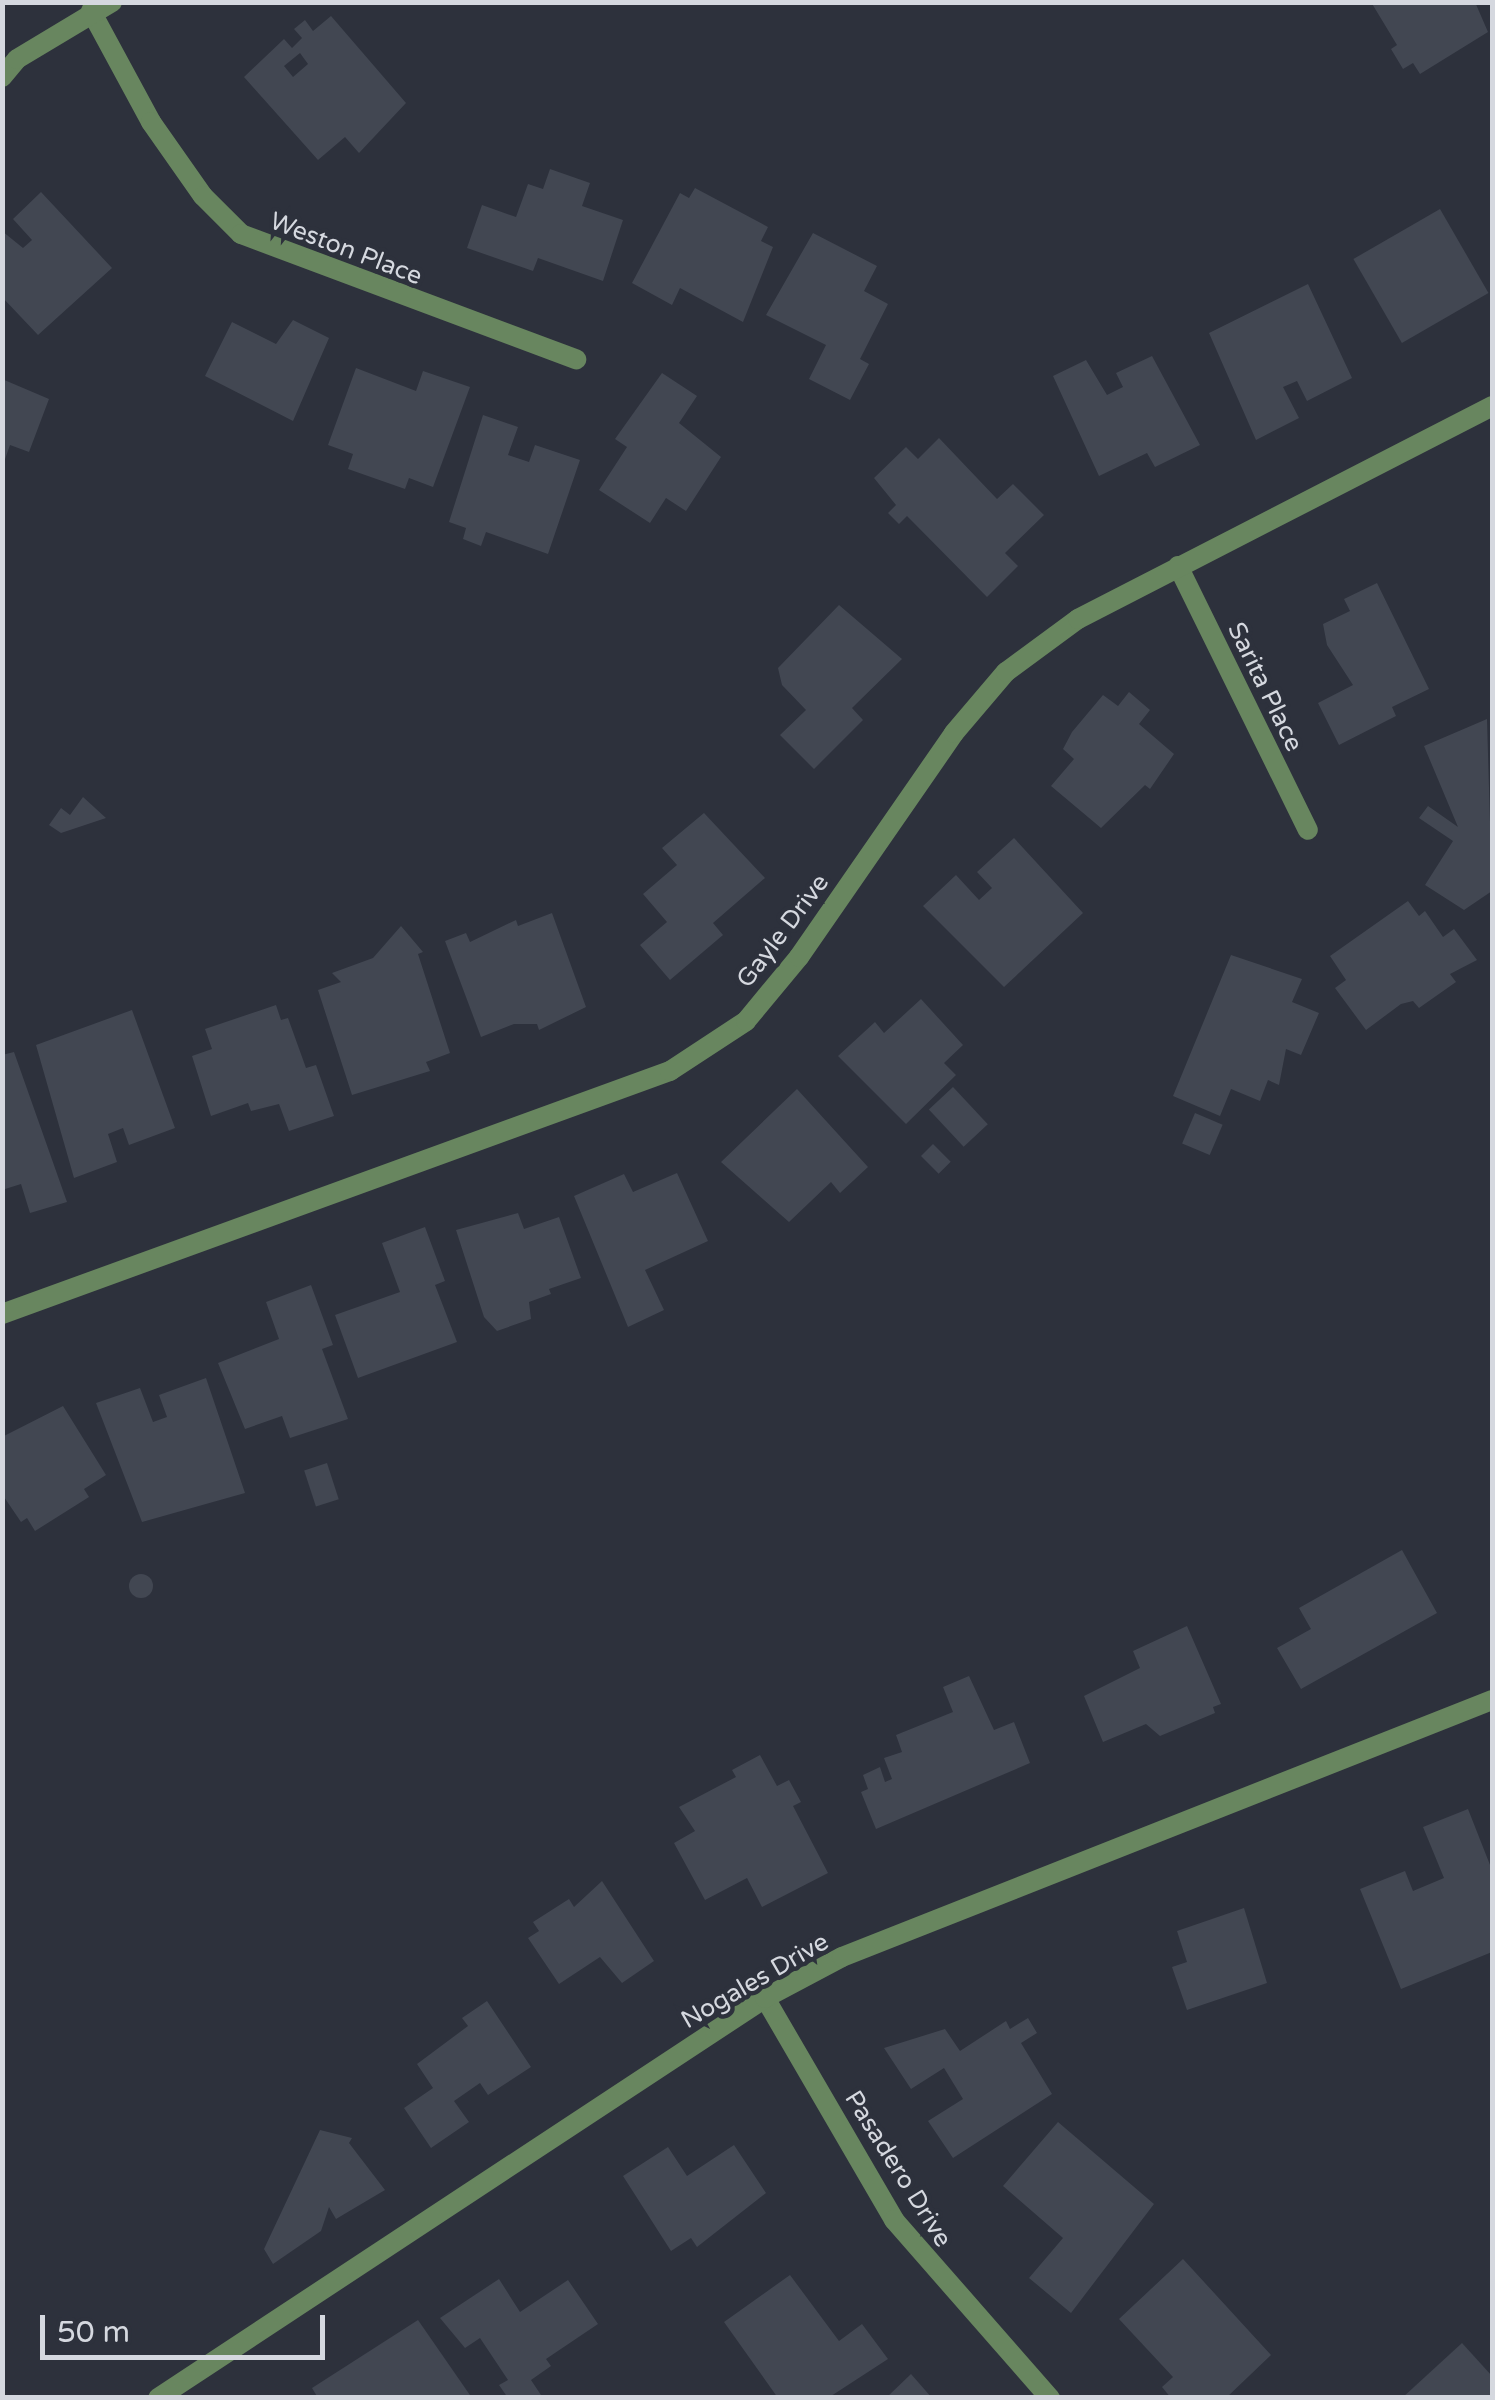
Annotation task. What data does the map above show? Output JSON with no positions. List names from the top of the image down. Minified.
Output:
{"streets":{"street":["Weston Place","Sarita Place","Gayle Drive","Nogales Drive","Pasadero Drive"]},"crossings":[["Sarita Place","Gayle Drive"],["Nogales Drive","Pasadero Drive"]],"scale_bar":"50 m"}
